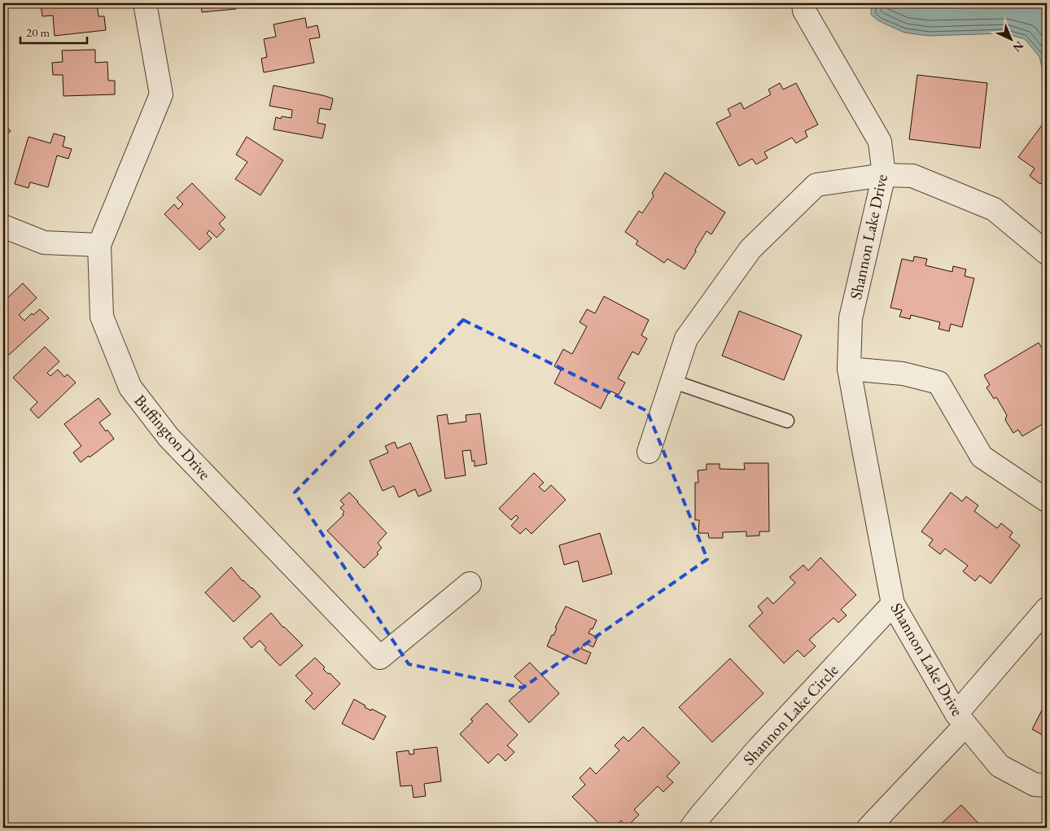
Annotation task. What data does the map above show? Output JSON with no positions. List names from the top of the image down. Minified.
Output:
{"streets":{"street":["Shannon Lake Drive","Buffington Drive","Shannon Lake Circle"]},"crossings":[["Shannon Lake Drive","Shannon Lake Circle"]],"scale_bar":"20 m","north":"bottom right"}
